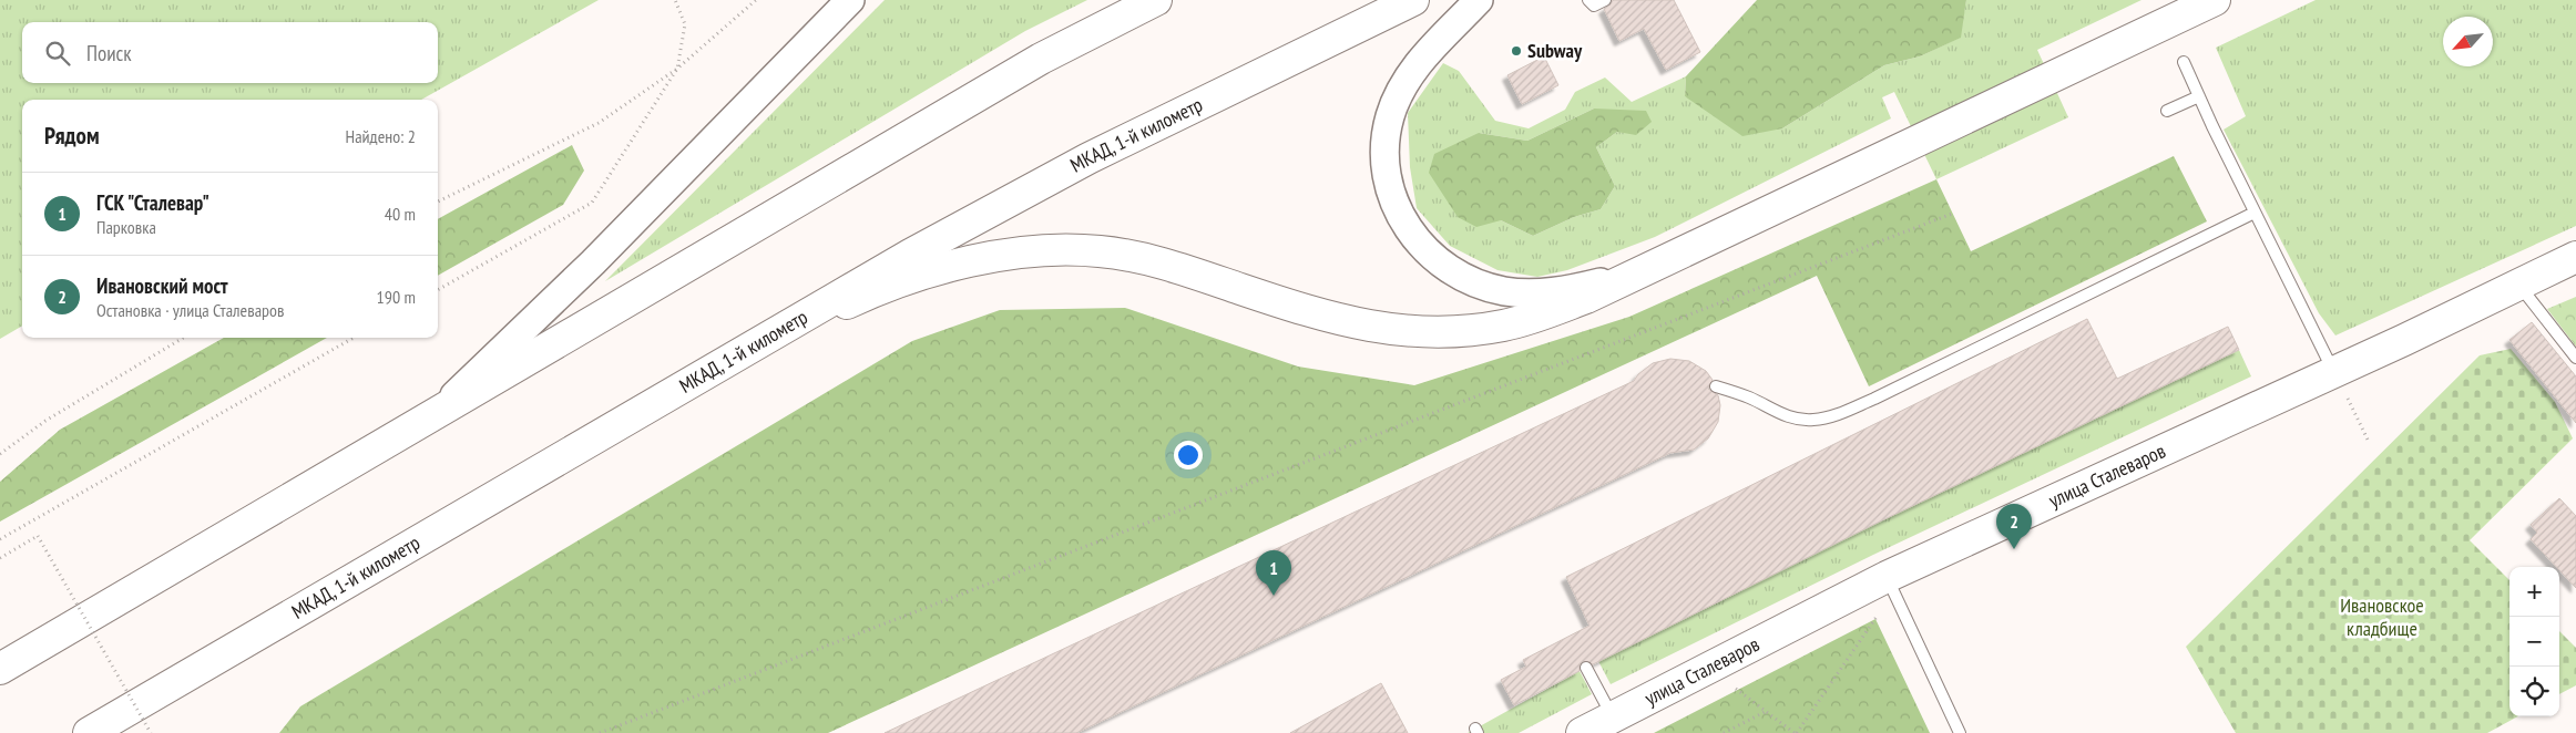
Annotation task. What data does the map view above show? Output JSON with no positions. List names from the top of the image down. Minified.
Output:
{"streets":{"main road":["МКАД, 1-й километр","улица Сталеваров"]},"parks":["Ивановское кладбище"],"places":["Subway"],"north":"bottom left","page":{"search":"Поиск","heading":["Рядом","Найдено: 2"],"list":[{"mark":"1","name":"ГСК \"Сталевар\"","note":"Парковка","value":"40 m"},{"mark":"2","name":"Ивановский мост","note":"Остановка · улица Сталеваров","value":"190 m"}],"pins":["2","1"],"map_buttons":["+","−"]}}
